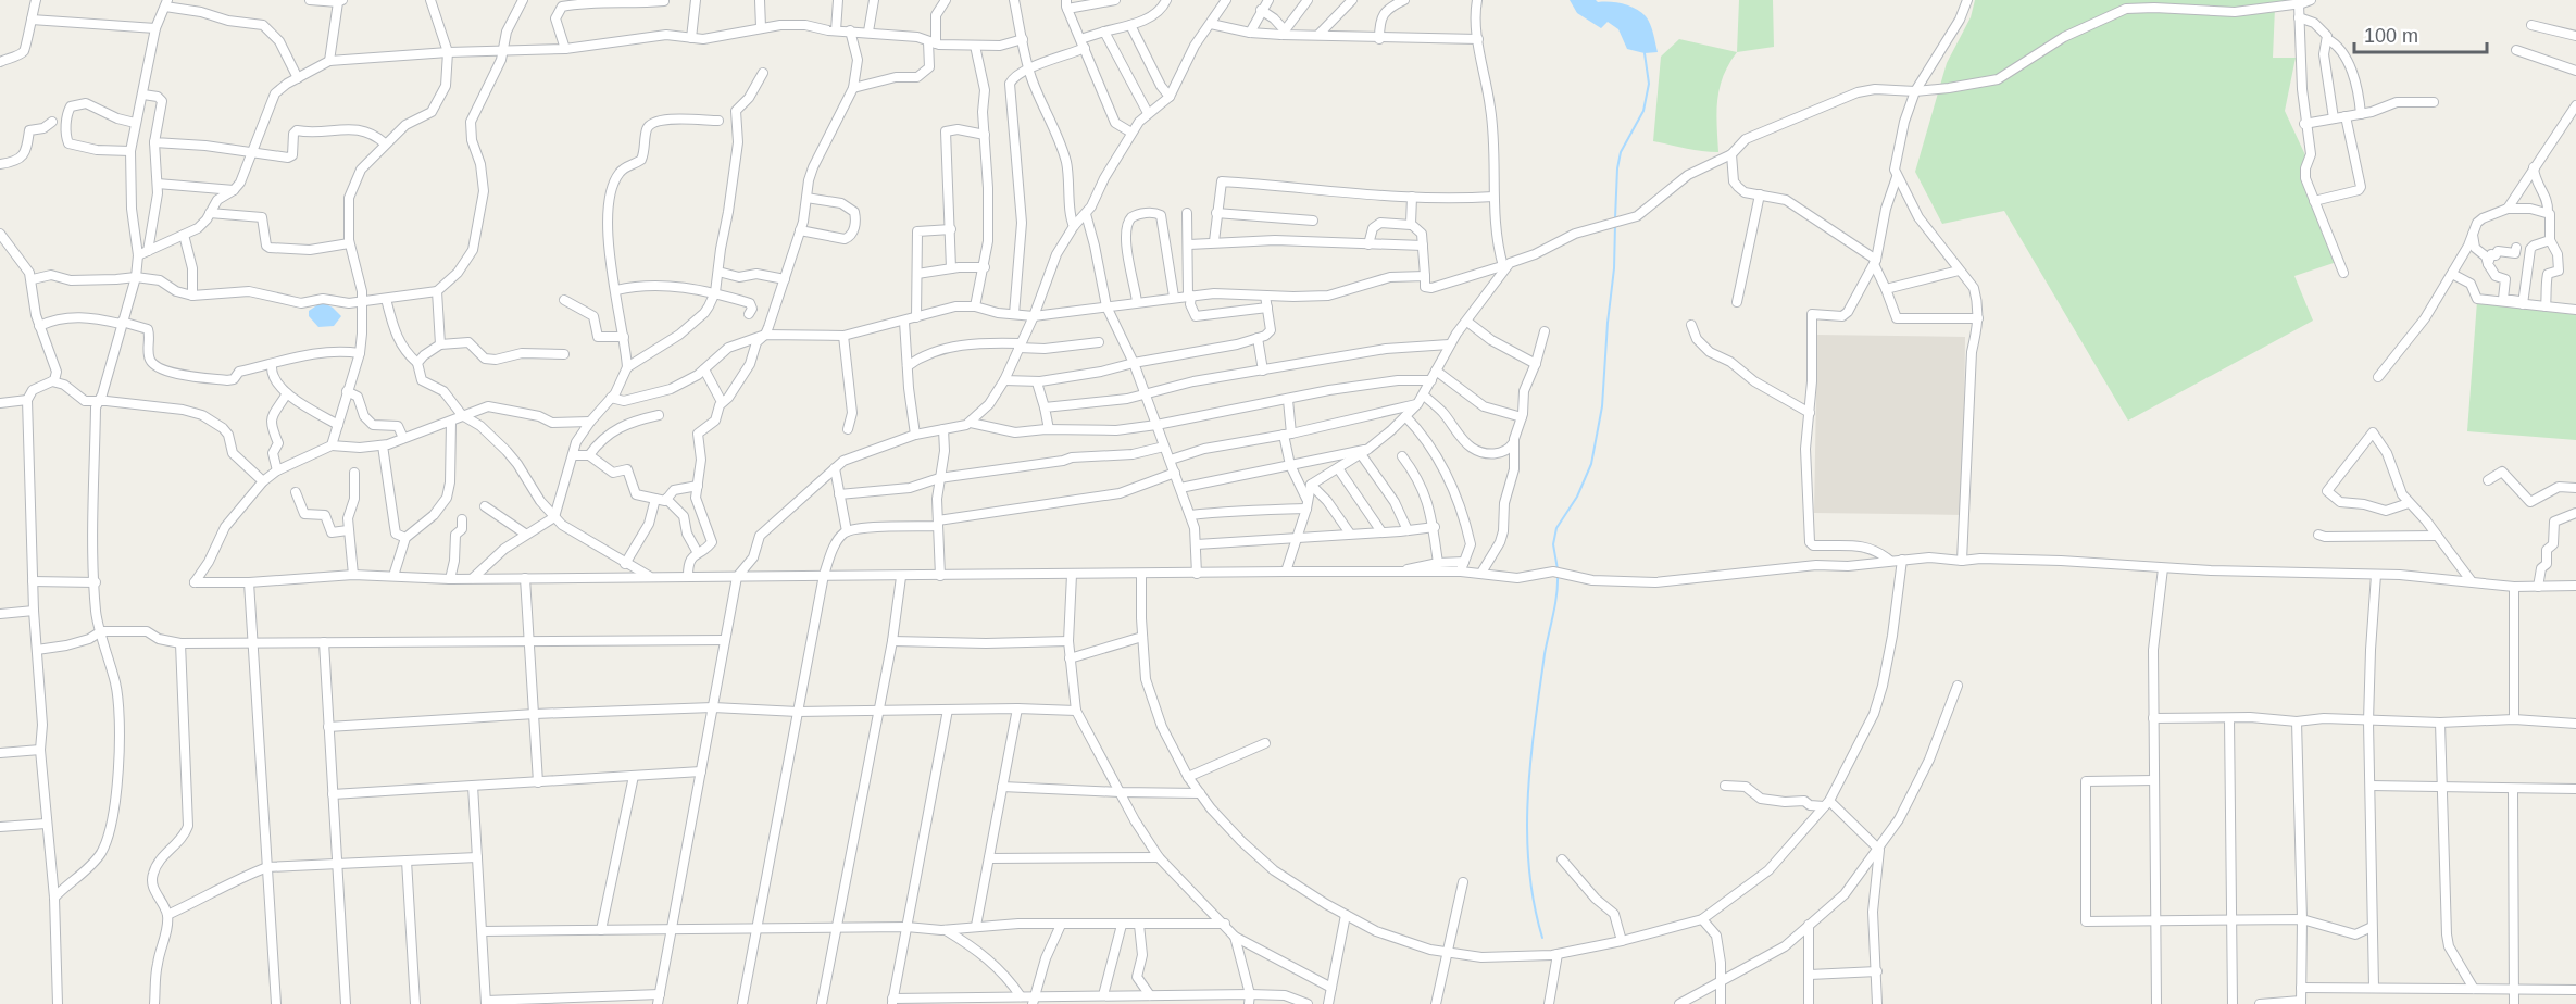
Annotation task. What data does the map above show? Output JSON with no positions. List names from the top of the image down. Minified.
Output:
{"scale_bar":"100 m"}
